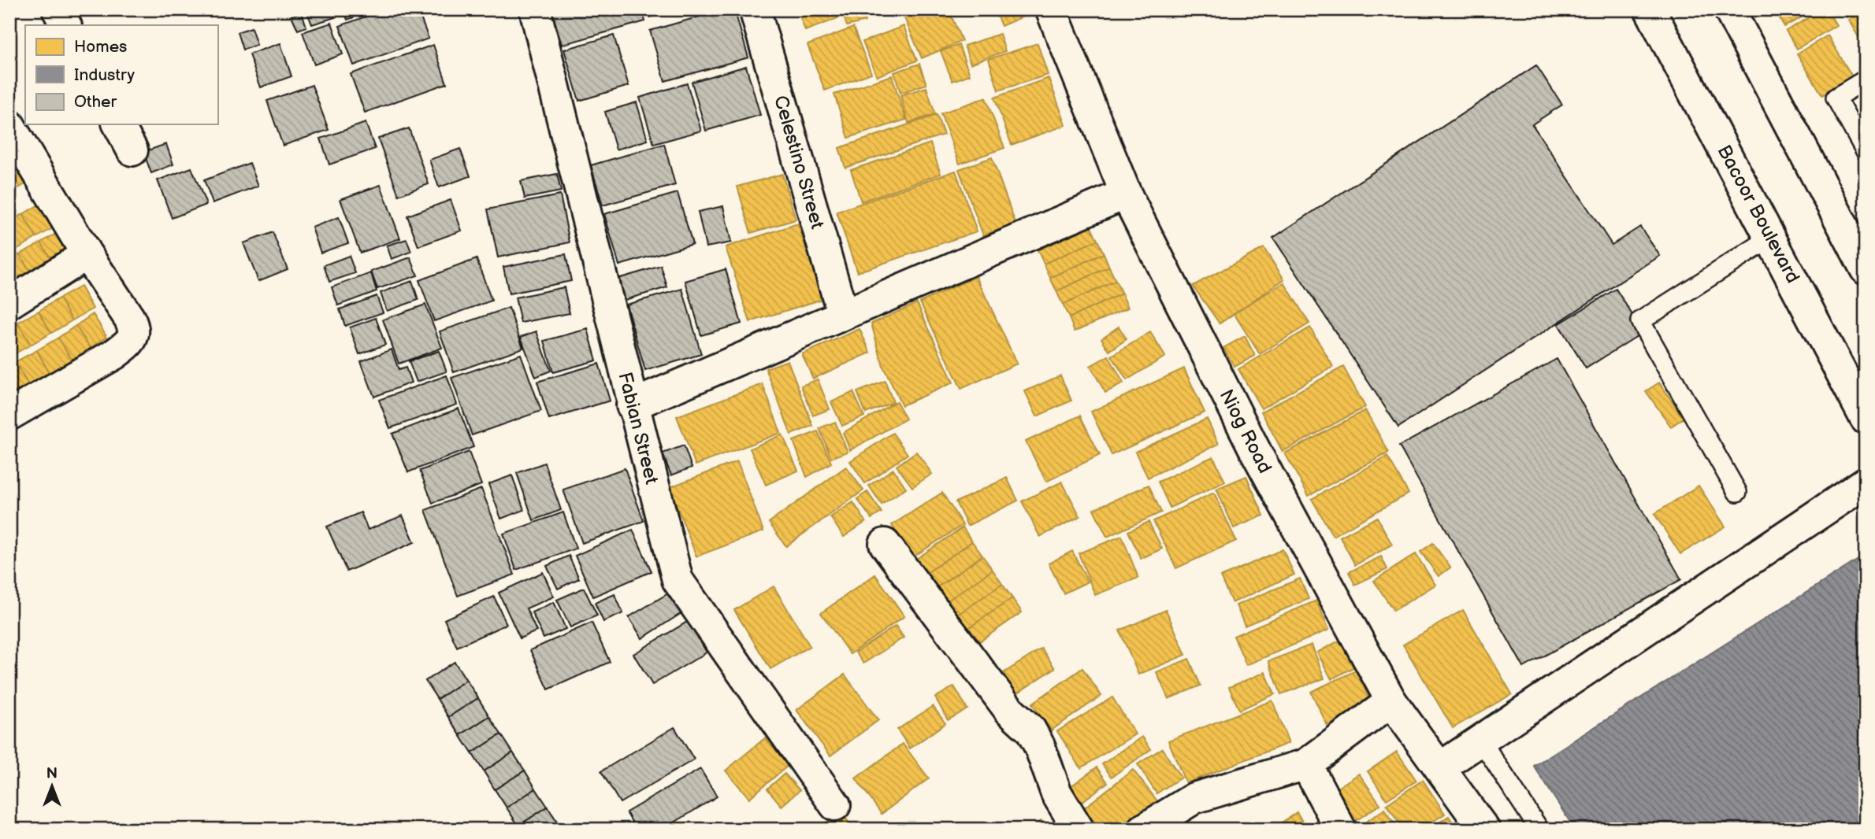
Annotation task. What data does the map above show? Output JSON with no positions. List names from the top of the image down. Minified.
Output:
{"streets":{"street":["Celestino Street","Bacoor Boulevard","Fabian Street","Niog Road"]},"legend":["Homes","Industry","Other"],"north":"top"}
